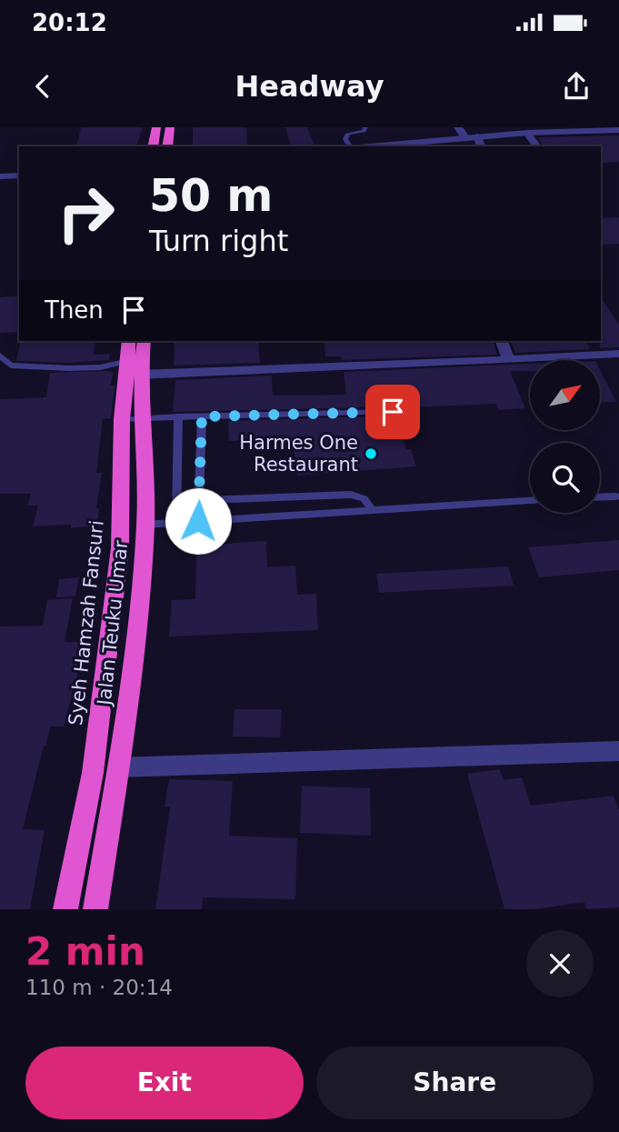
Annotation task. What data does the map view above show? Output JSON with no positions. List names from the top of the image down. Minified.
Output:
{"streets":{"highway":["Syeh Hamzah Fansuri","Jalan Teuku Umar"]},"crossings":[["Syeh Hamzah Fansuri","Jalan Teuku Umar"]],"places":["Harmes One Restaurant"],"north":"top right","page":{"status":"20:12","header":"Headway","turn":["50 m","Turn right"],"then":"Then","heading":["2 min","110 m · 20:14"],"buttons":["Exit","Share"]}}
